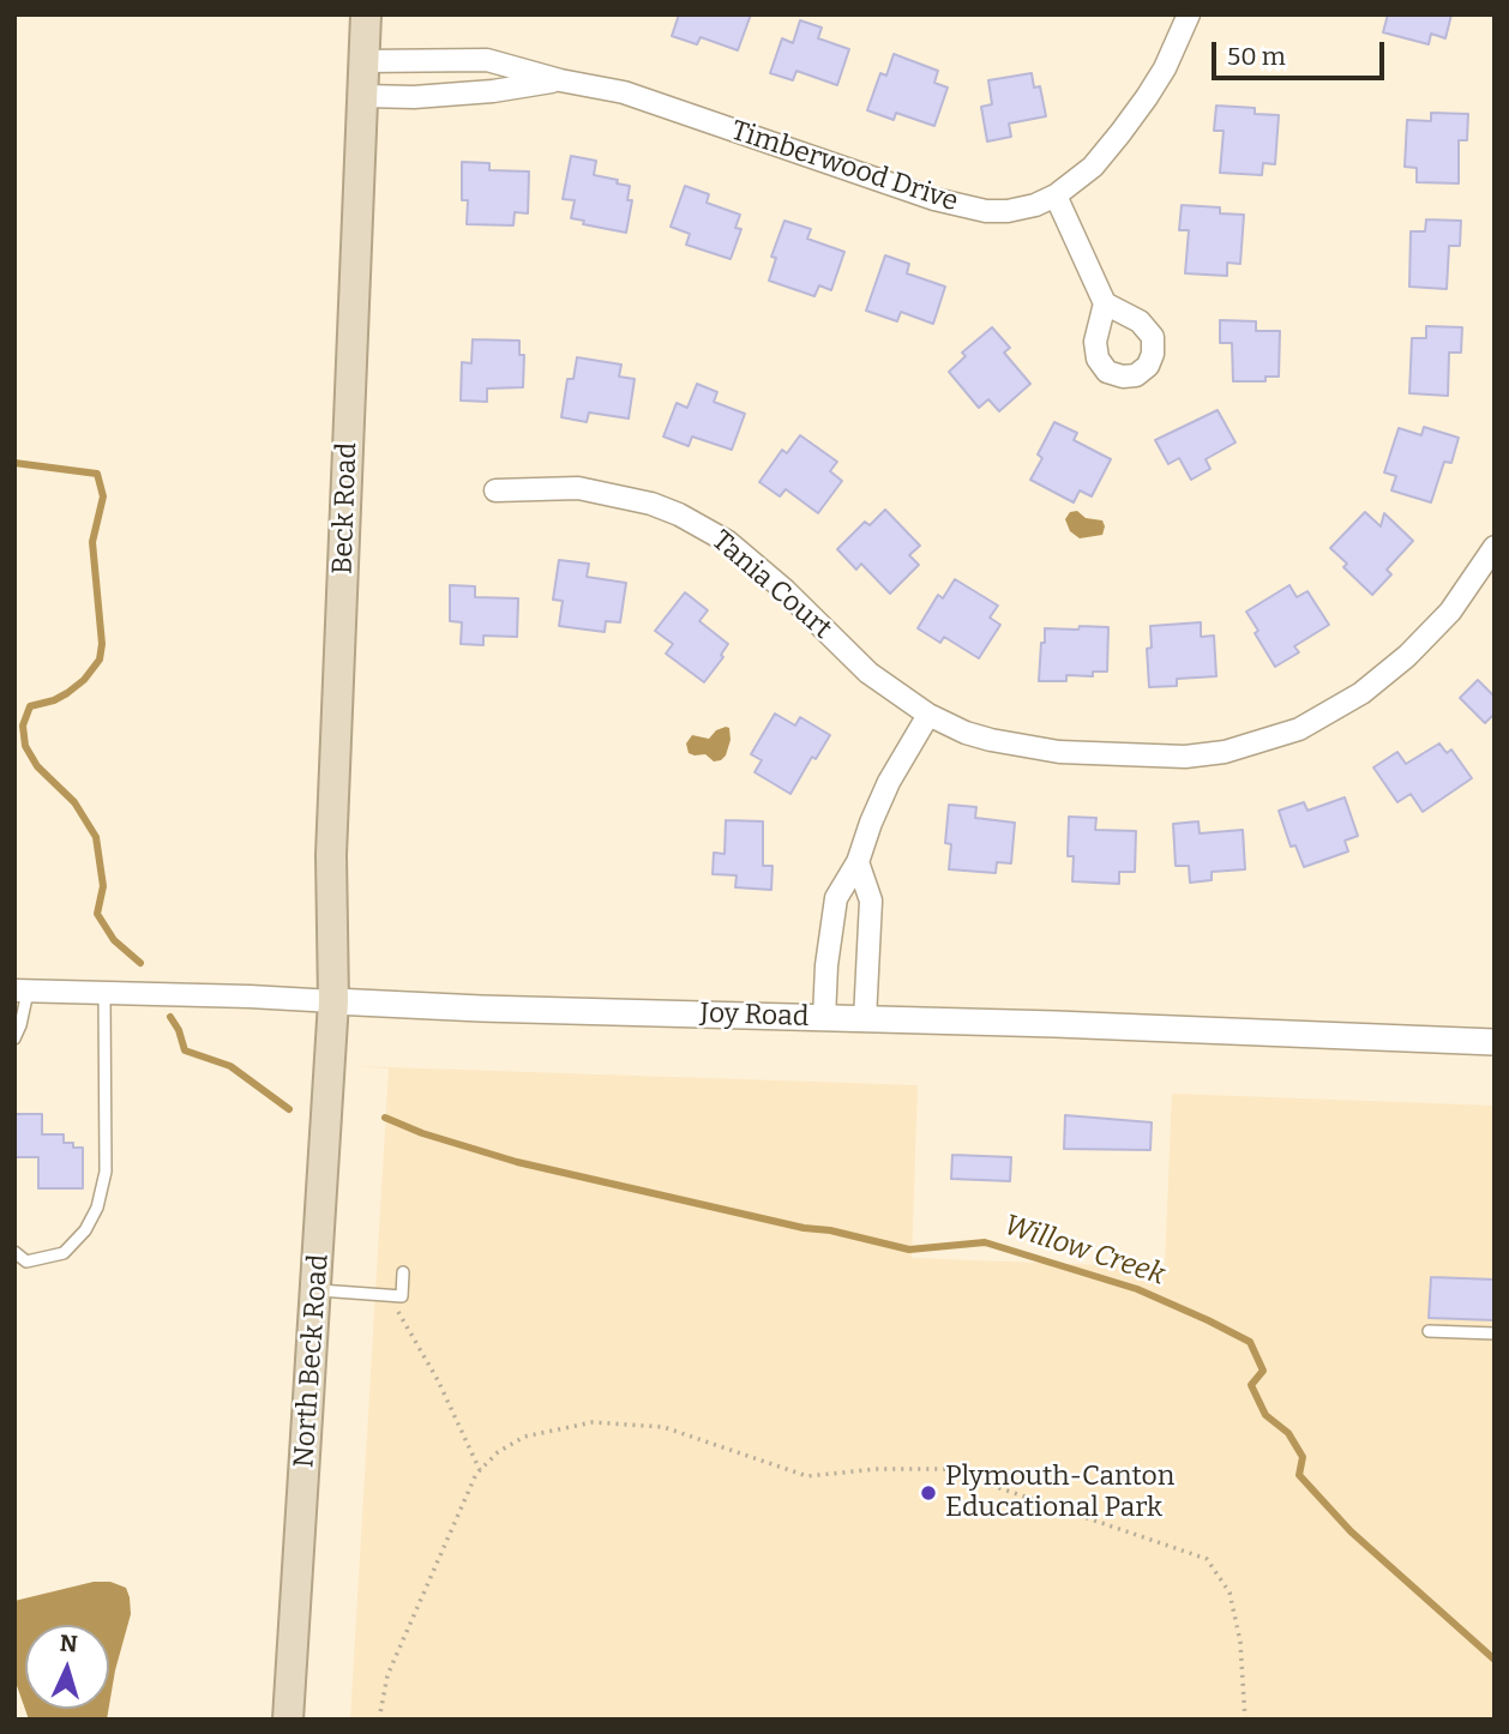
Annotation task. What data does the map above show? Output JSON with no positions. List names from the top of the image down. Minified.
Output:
{"streets":{"main road":["Beck Road","North Beck Road"],"street":["Timberwood Drive","Tania Court","Joy Road"]},"crossings":[["Timberwood Drive","Beck Road"],["Beck Road","Joy Road"],["Beck Road","North Beck Road"],["Joy Road","North Beck Road"]],"water":["Willow Creek"],"places":["Plymouth-Canton Educational Park"],"scale_bar":"50 m","north":"top"}
